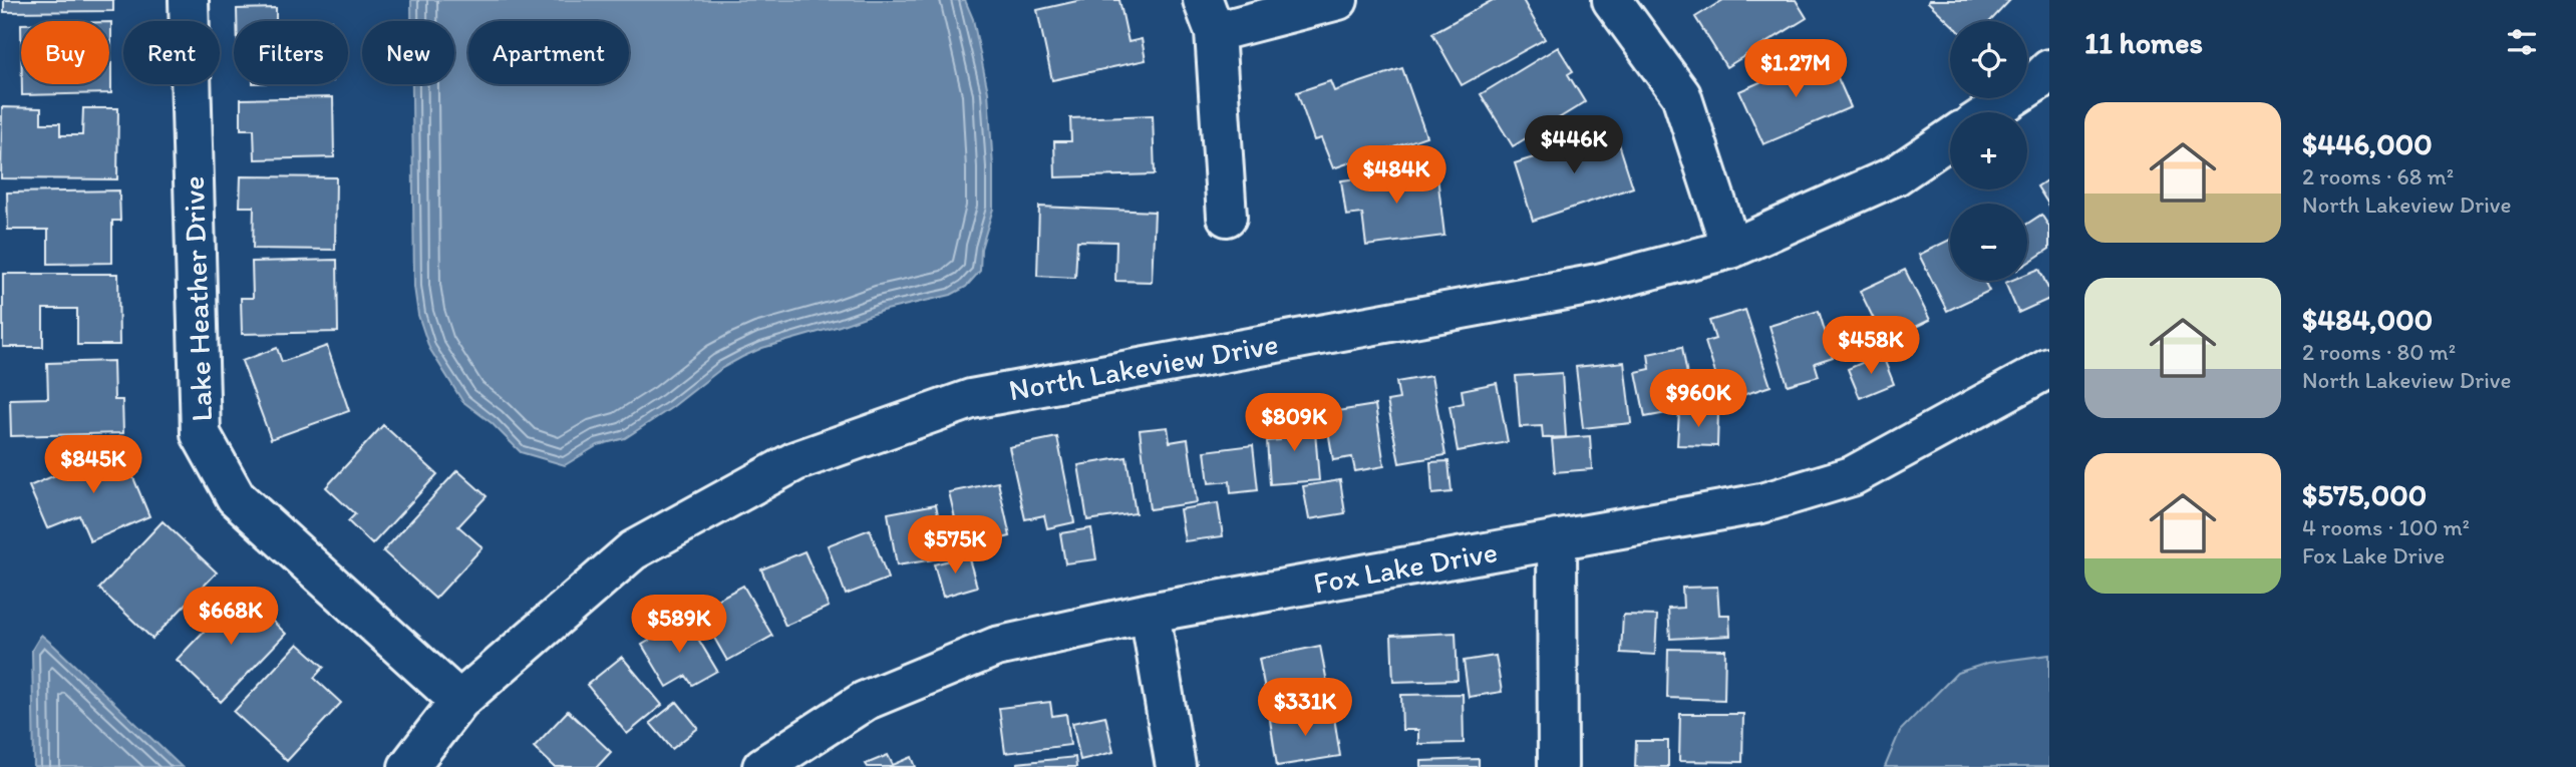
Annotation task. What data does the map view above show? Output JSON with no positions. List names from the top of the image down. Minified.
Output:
{"streets":{"street":["Lake Heather Drive","North Lakeview Drive","Fox Lake Drive"]},"crossings":[["Lake Heather Drive","North Lakeview Drive"]],"page":{"heading":"11 homes","map_buttons":["+","−"],"chip":["Buy","Rent","Filters","New","Apartment"],"price":["$1.27M","$446K","$484K","$458K","$960K","$809K","$845K","$575K","$668K","$589K","$331K"],"list":[{"name":"$446,000","note":"2 rooms · 68 m² · North Lakeview Drive"},{"name":"$484,000","note":"2 rooms · 80 m² · North Lakeview Drive"},{"name":"$575,000","note":"4 rooms · 100 m² · Fox Lake Drive"}]}}
